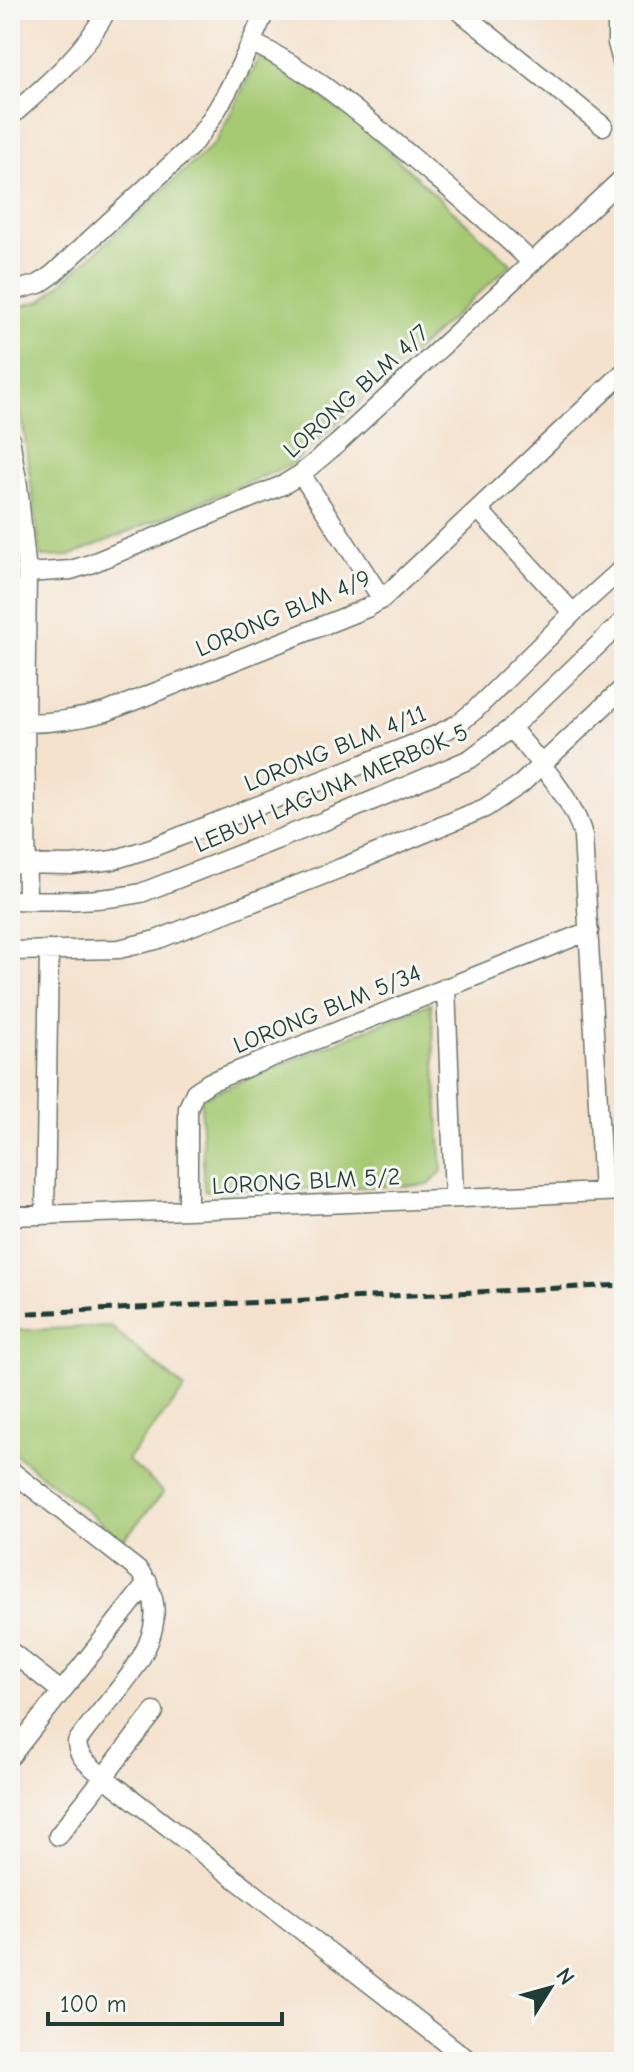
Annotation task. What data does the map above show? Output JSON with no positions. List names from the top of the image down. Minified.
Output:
{"streets":{"street":["LORONG BLM 4/7","LORONG BLM 4/9","LORONG BLM 4/11","LEBUH LAGUNA MERBOK 5","LORONG BLM 5/34","LORONG BLM 5/2"]},"crossings":[["LORONG BLM 5/34","LORONG BLM 5/2"]],"scale_bar":"100 m","north":"top right"}
